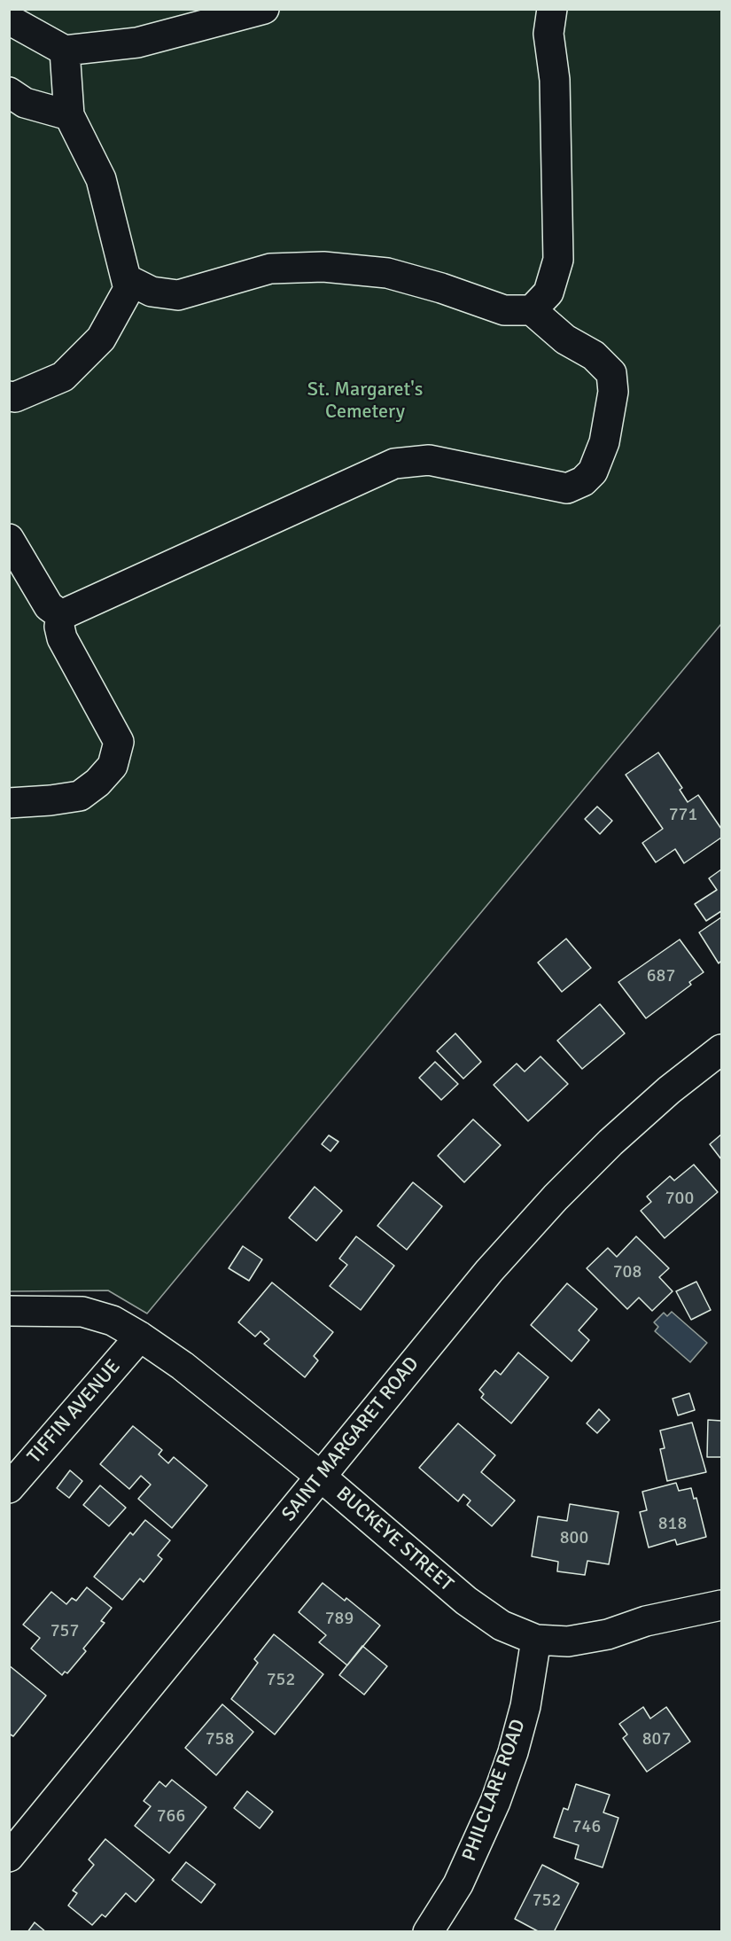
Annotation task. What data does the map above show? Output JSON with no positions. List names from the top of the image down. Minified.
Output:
{"streets":{"street":["TIFFIN AVENUE","SAINT MARGARET ROAD","BUCKEYE STREET","PHILCLARE ROAD"]},"crossings":[["TIFFIN AVENUE","BUCKEYE STREET"],["SAINT MARGARET ROAD","BUCKEYE STREET"],["BUCKEYE STREET","PHILCLARE ROAD"]],"parks":["St. Margaret's Cemetery"],"house_numbers":["771","687","700","708","818","800","789","757","752","758","807","766","746","752"]}
